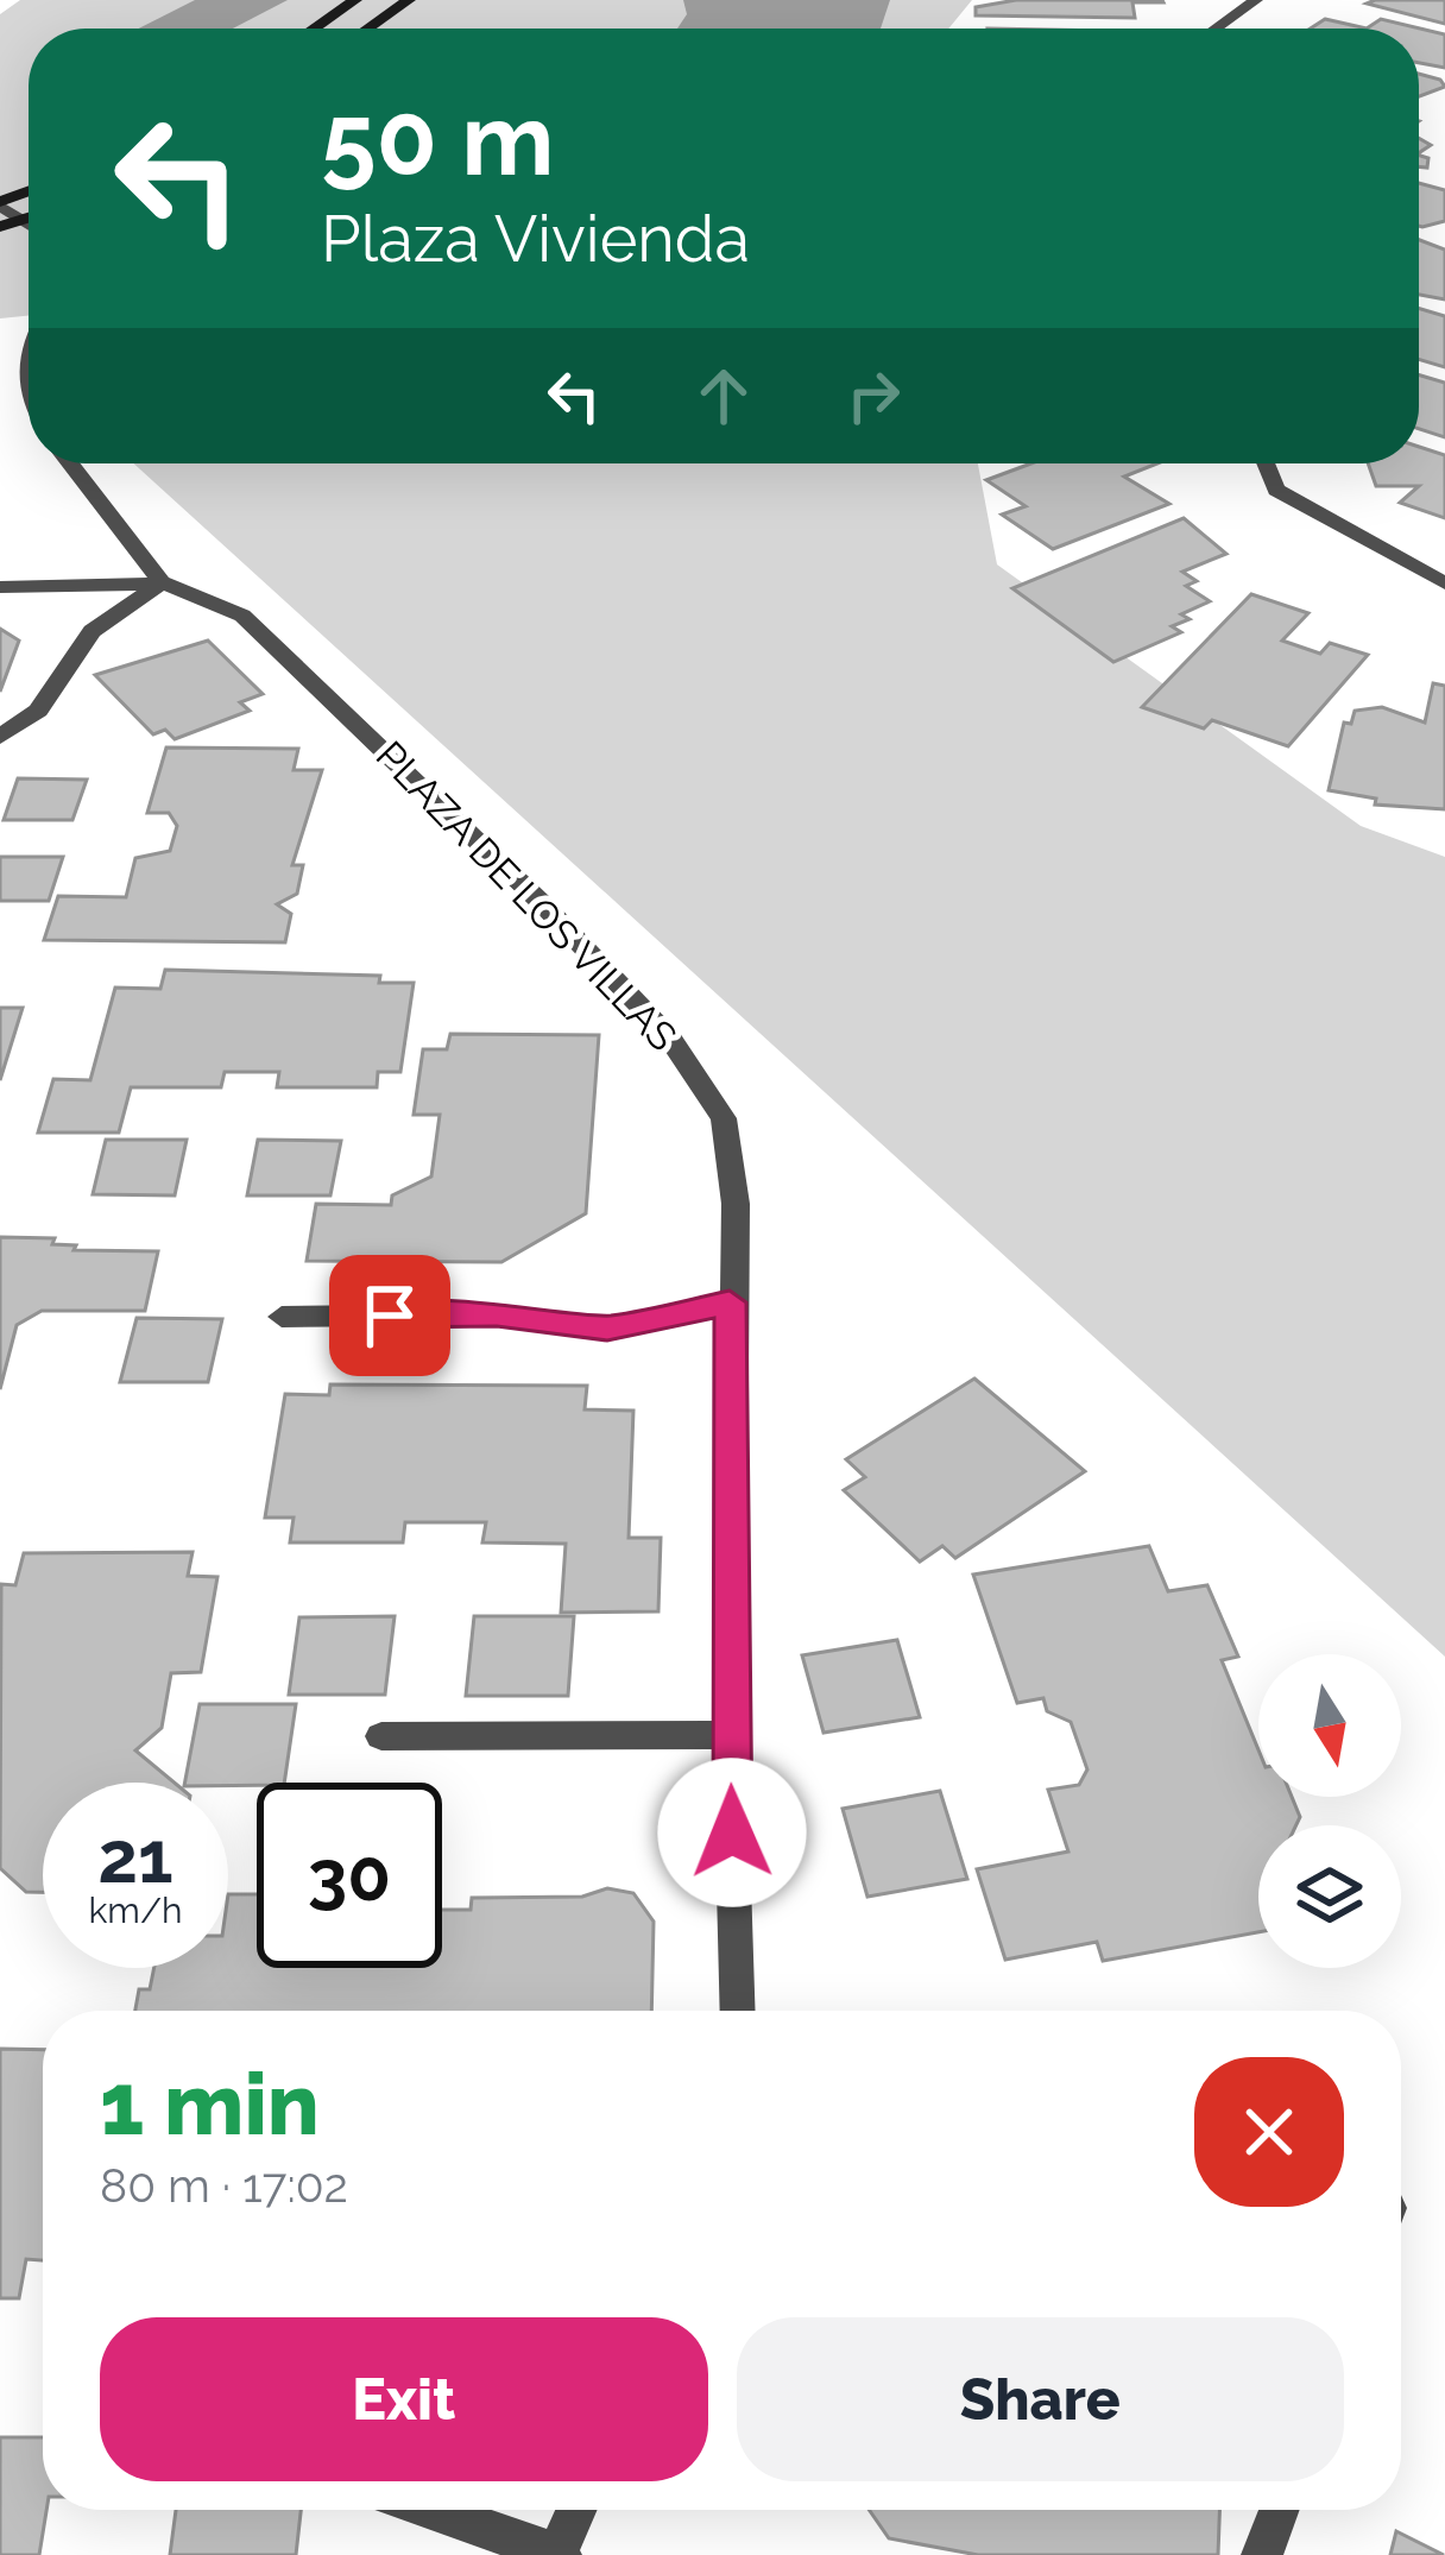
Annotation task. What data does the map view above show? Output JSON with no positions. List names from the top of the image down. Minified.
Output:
{"streets":{"street":["PLAZA DE LOS VILLAS"]},"north":"bottom","page":{"turn":["50 m","Plaza Vivienda"],"speed":"21 km/h","limit":"30","heading":["1 min","80 m · 17:02"],"buttons":["Exit","Share"]}}
